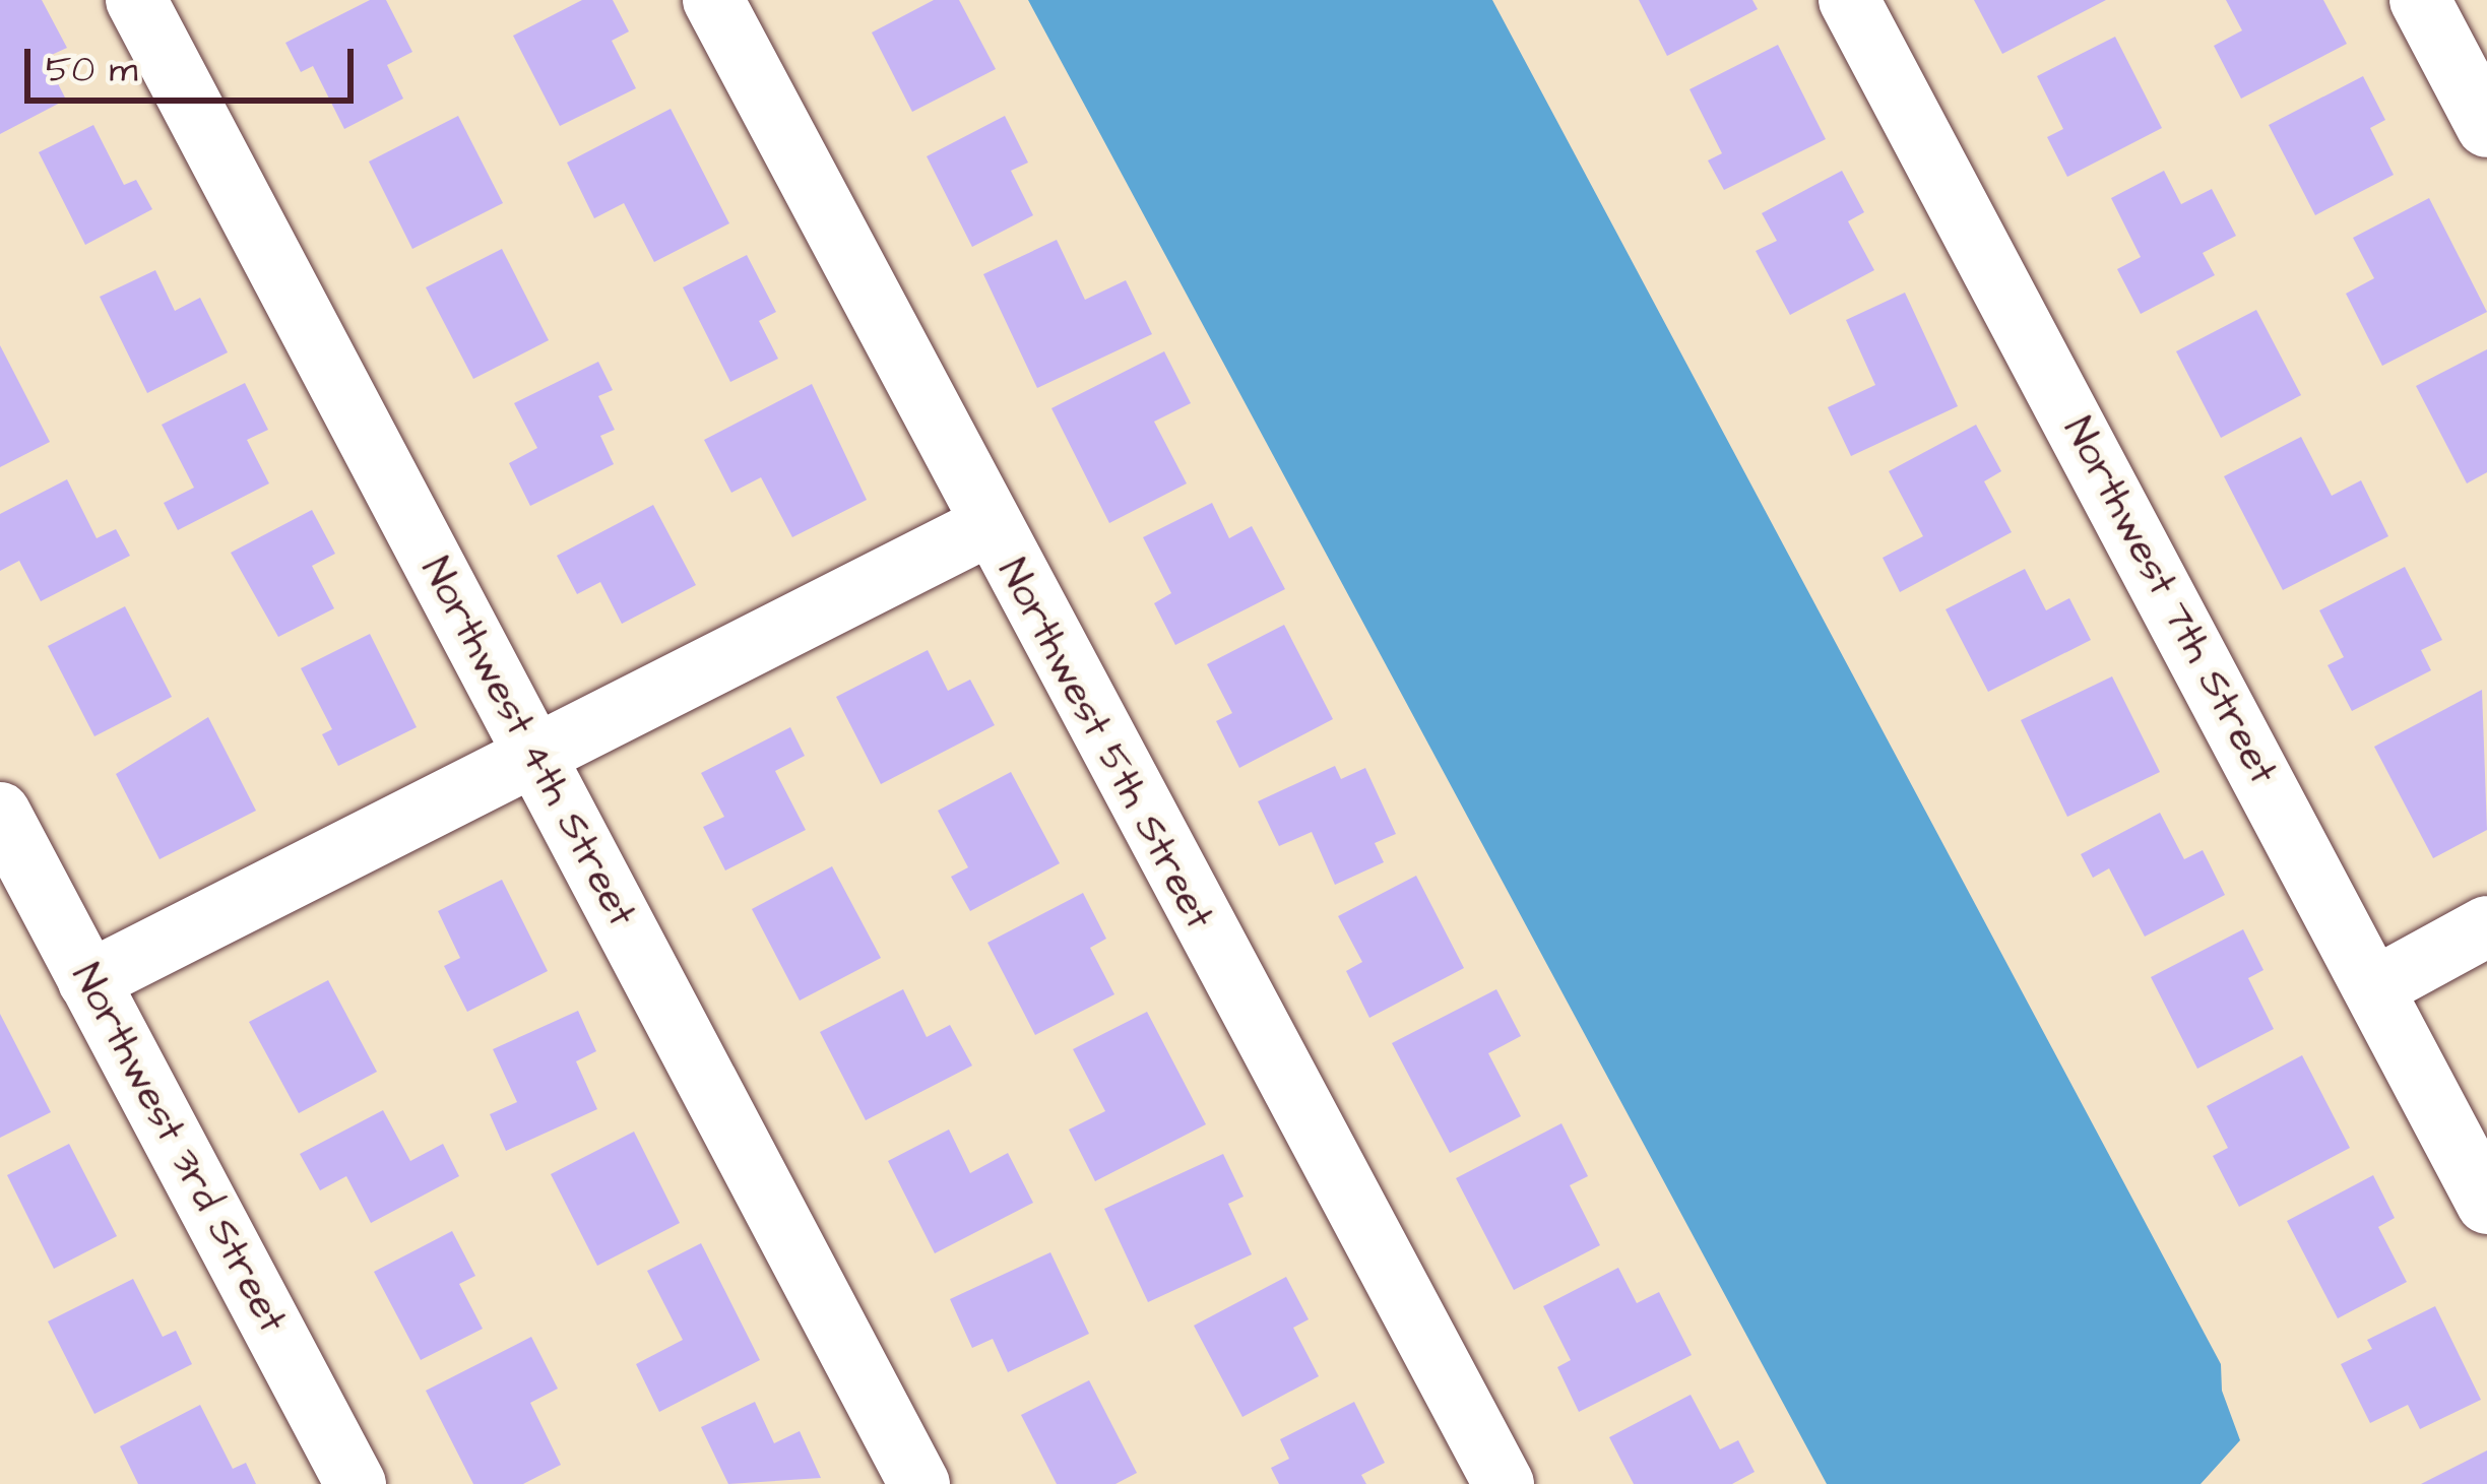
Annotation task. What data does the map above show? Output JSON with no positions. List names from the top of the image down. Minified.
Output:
{"streets":{"street":["Northwest 7th Street","Northwest 4th Street","Northwest 5th Street","Northwest 3rd Street"]},"scale_bar":"50 m"}
